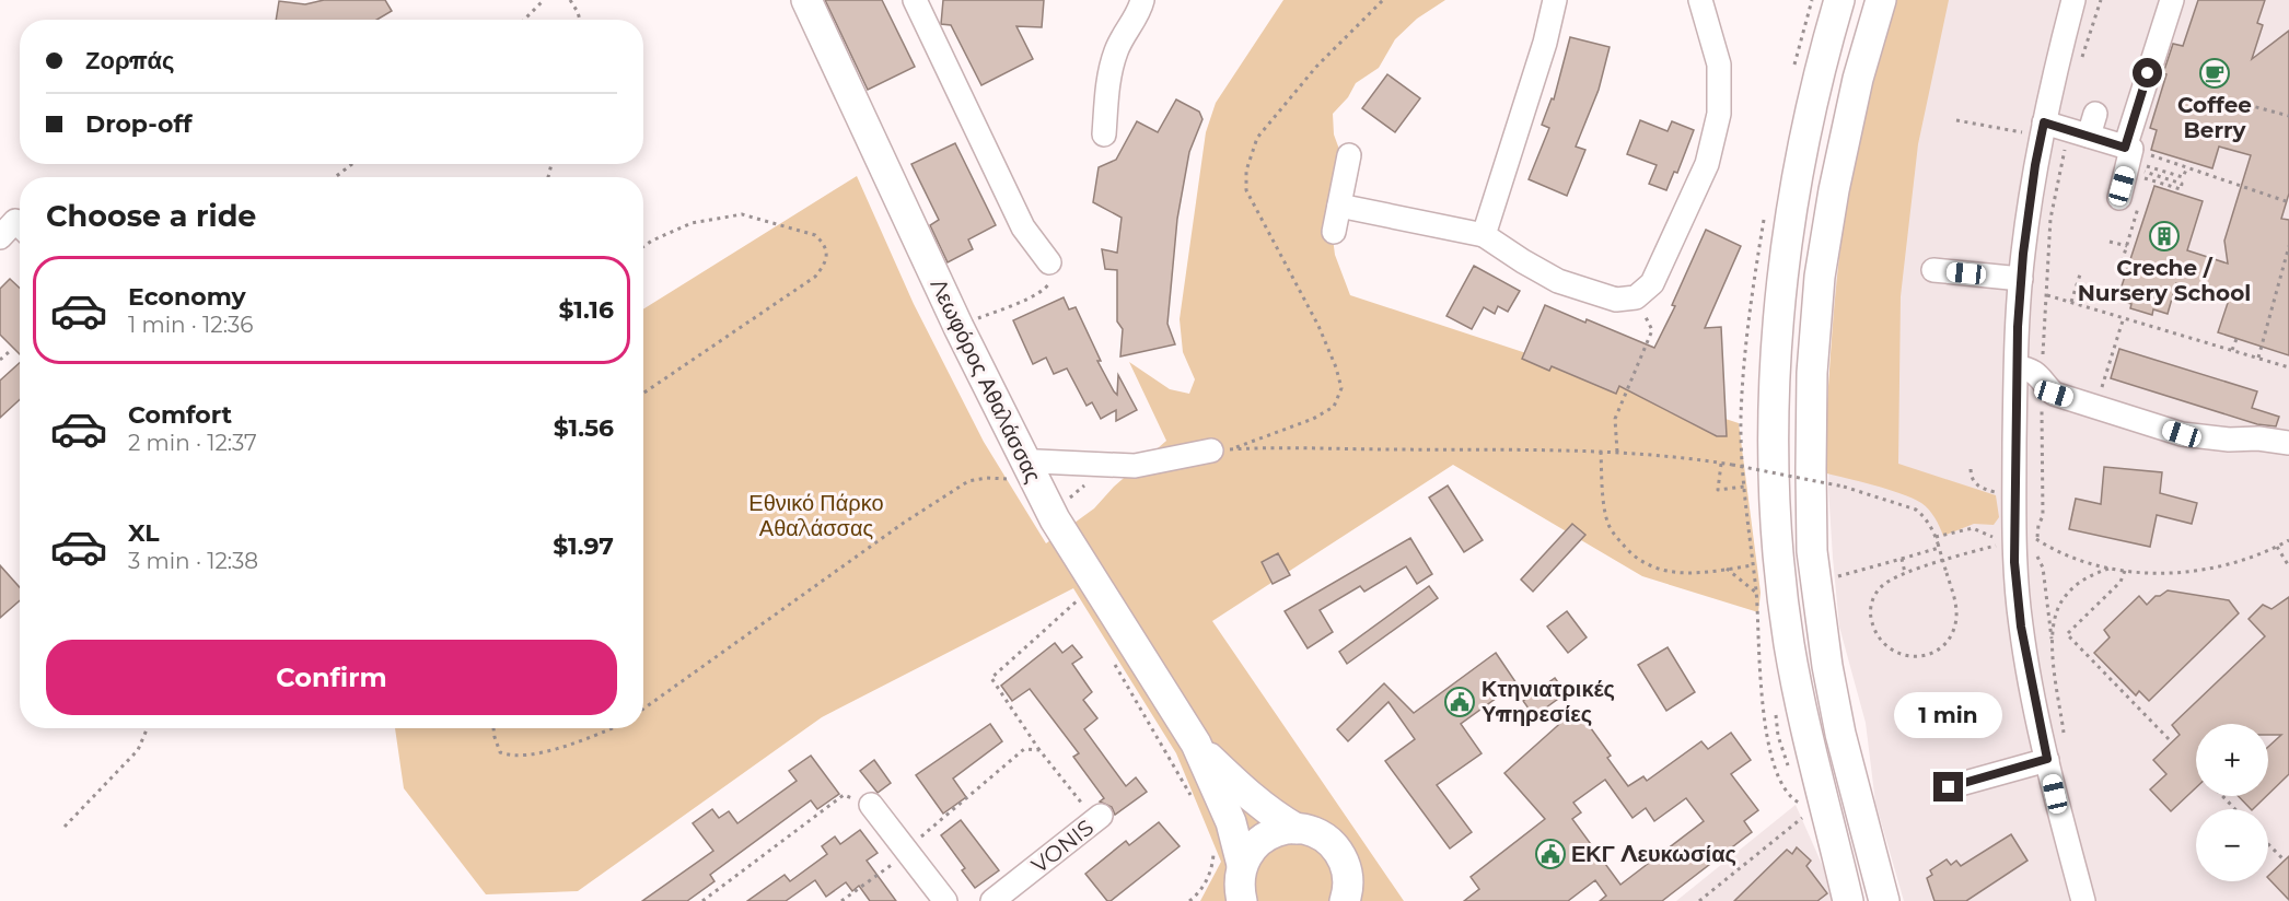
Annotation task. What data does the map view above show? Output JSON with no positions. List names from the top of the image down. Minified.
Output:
{"streets":{"main road":["Λεωφόρος Αθαλάσσας"],"street":["VONIS"]},"parks":["Εθνικό Πάρκο Αθαλάσσας"],"places":{"cafe":["Coffee Berry"],"building":["Creche / Nursery School"],"public building":["Κτηνιατρικές Υπηρεσίες","ΕΚΓ Λευκωσίας"]},"page":{"banner":["Ζορπάς","Drop-off"],"heading":"Choose a ride","list":[{"name":"Economy","note":"1 min · 12:36","value":"$1.16"},{"name":"Comfort","note":"2 min · 12:37","value":"$1.56"},{"name":"XL","note":"3 min · 12:38","value":"$1.97"}],"buttons":"Confirm","bubble":"1 min","map_buttons":["+","−"]}}
